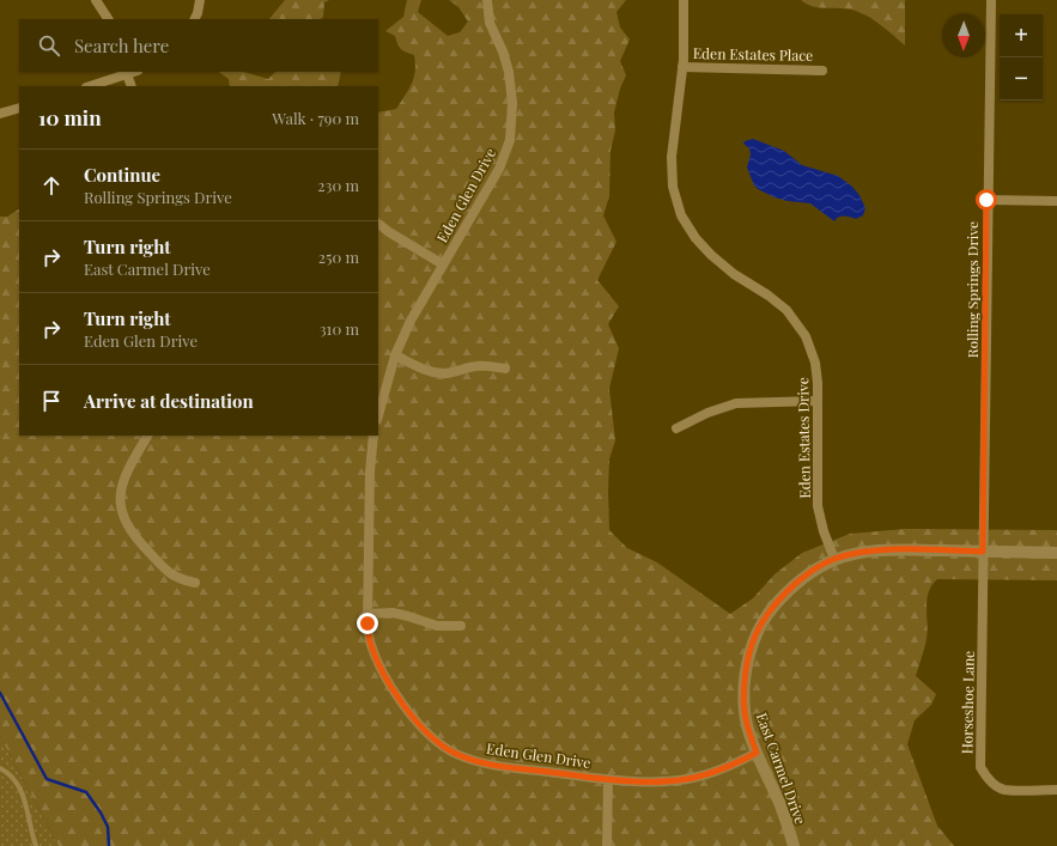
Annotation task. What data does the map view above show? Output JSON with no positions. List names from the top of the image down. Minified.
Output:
{"streets":{"street":["Eden Estates Place","Eden Glen Drive","Rolling Springs Drive","Eden Estates Drive","Horseshoe Lane","East Carmel Drive"]},"crossings":[["Eden Estates Place","Eden Estates Drive"],["Eden Glen Drive","East Carmel Drive"],["Rolling Springs Drive","Horseshoe Lane"],["Rolling Springs Drive","East Carmel Drive"],["Eden Estates Drive","East Carmel Drive"],["Horseshoe Lane","East Carmel Drive"]],"north":"bottom","page":{"map_buttons":["+","−"],"search":"Search here","heading":["10 min","Walk · 790 m"],"list":[["Continue","Rolling Springs Drive","230 m"],["Turn right","East Carmel Drive","250 m"],["Turn right","Eden Glen Drive","310 m"],"Arrive at destination"]}}
